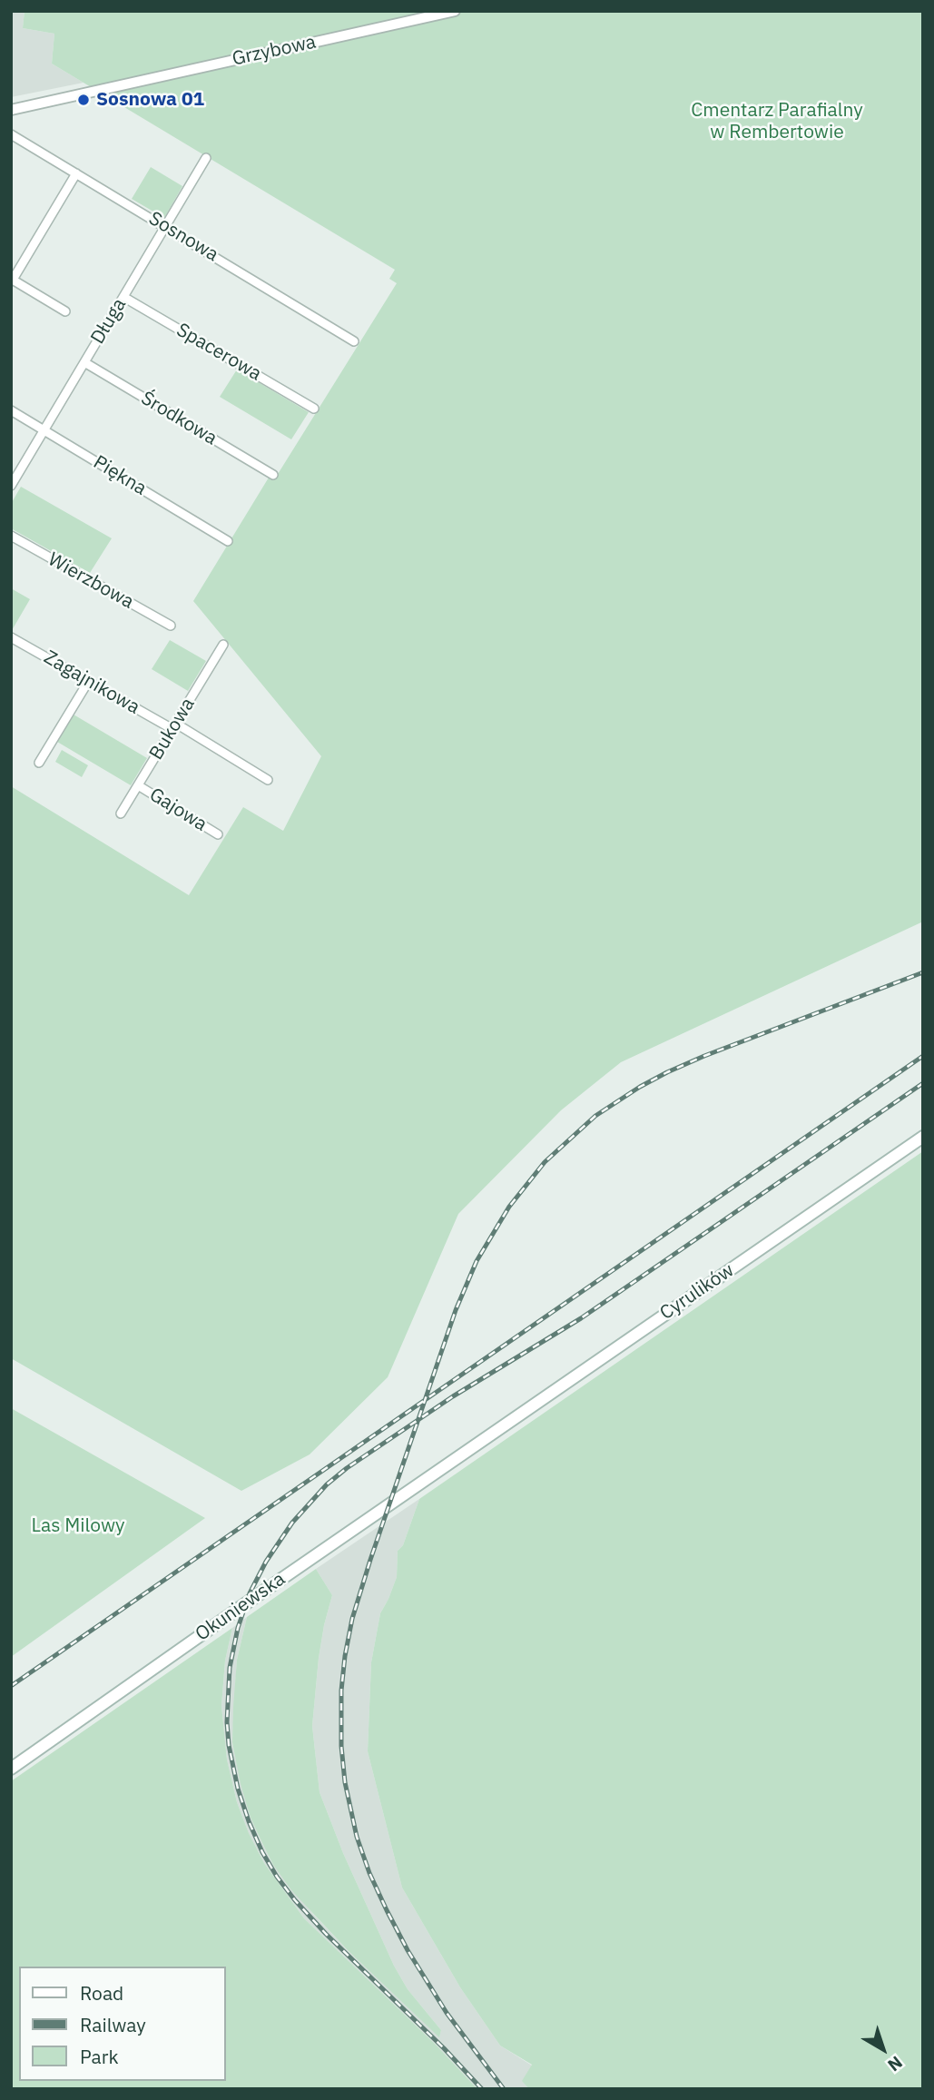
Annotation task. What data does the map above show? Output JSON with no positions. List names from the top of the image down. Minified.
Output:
{"streets":{"main road":["Cyrulików","Okuniewska"],"street":["Grzybowa","Sosnowa","Długa","Spacerowa","Środkowa","Piękna","Wierzbowa","Zagajnikowa","Bukowa","Gajowa"]},"crossings":[["Sosnowa","Długa"],["Długa","Spacerowa"],["Długa","Środkowa"],["Długa","Piękna"],["Zagajnikowa","Bukowa"],["Bukowa","Gajowa"],["Cyrulików","Okuniewska"]],"parks":["Cmentarz Parafialny w Rembertowie","Las Milowy"],"places":["Sosnowa 01"],"legend":["Road","Railway","Park"],"north":"bottom right"}
